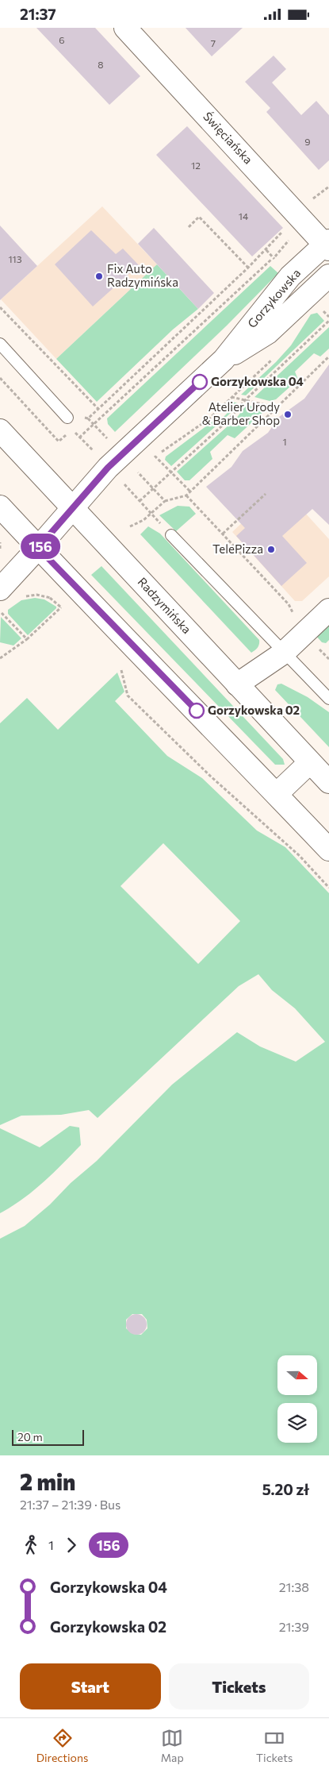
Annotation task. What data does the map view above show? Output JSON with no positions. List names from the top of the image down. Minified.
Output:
{"streets":{"street":["Święciańska","Gorzykowska","Radzymińska"]},"crossings":[["Święciańska","Gorzykowska"],["Gorzykowska","Radzymińska"]],"places":["Fix Auto Radzymińska","Gorzykowska 04","Atelier Urody & Barber Shop","TelePizza","Gorzykowska 02"],"lines":["bus line 156"],"house_numbers":["6","7","8","9","12","14","113","1"],"scale_bar":"20 m","north":"right","page":{"status":"21:37","on_map":"156","scale":"20 m","heading":["2 min","21:37 – 21:39 · Bus","5.20 zł"],"legs":["1","156"],"list":[{"name":"Gorzykowska 04","value":"21:38"},{"name":"Gorzykowska 02","value":"21:39"}],"buttons":["Start","Tickets"],"tabs":["Directions","Map","Tickets"]}}
